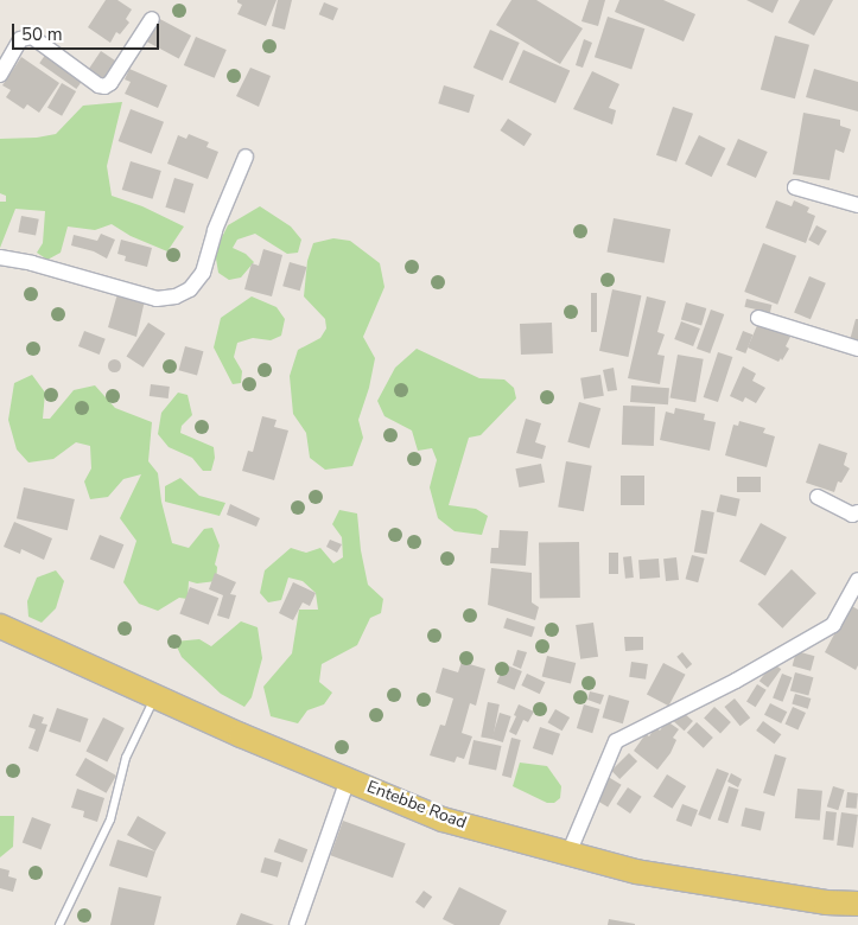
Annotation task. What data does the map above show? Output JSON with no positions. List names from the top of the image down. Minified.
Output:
{"streets":{"main road":["Entebbe Road"]},"scale_bar":"50 m"}
